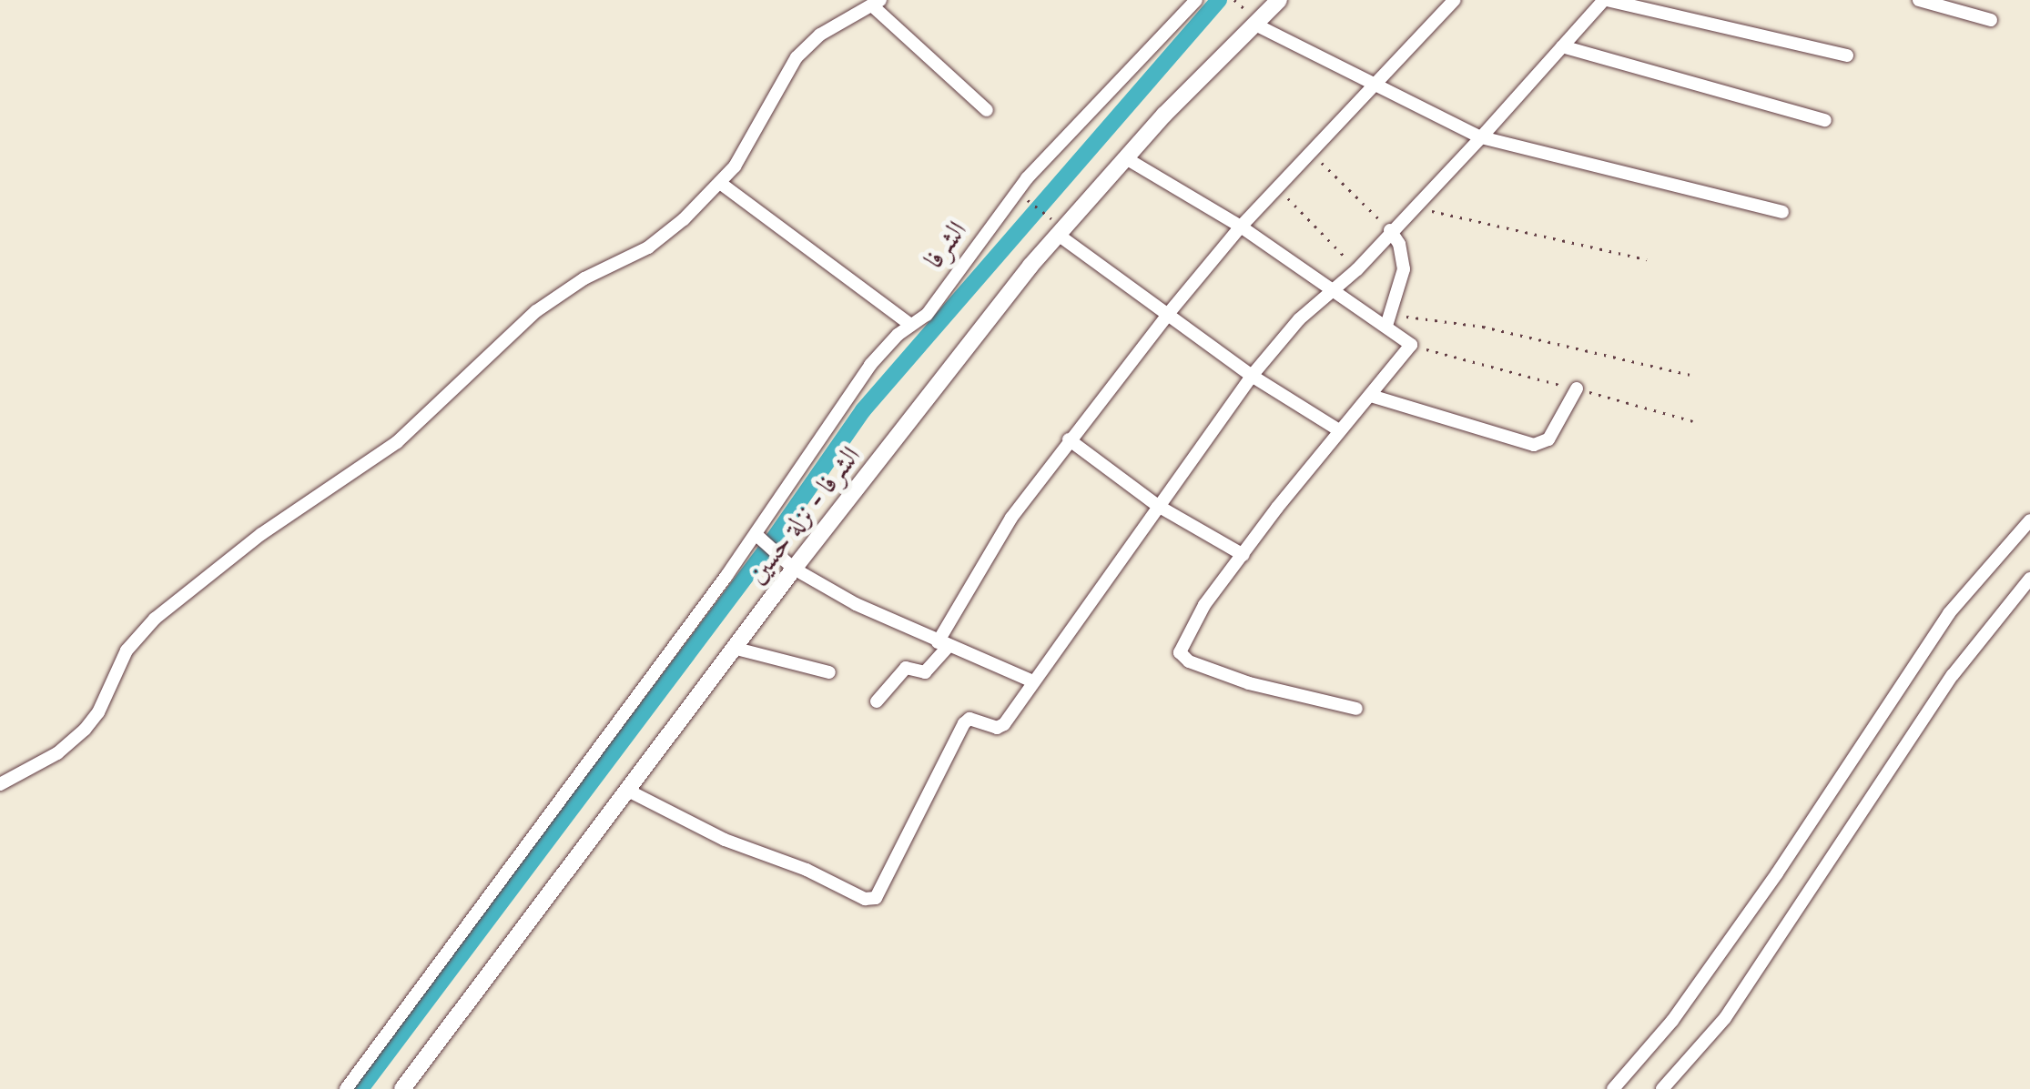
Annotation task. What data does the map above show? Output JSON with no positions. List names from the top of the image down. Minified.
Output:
{"streets":{"street":["الشرفا","الشرفا - نزلة حسين"]}}
